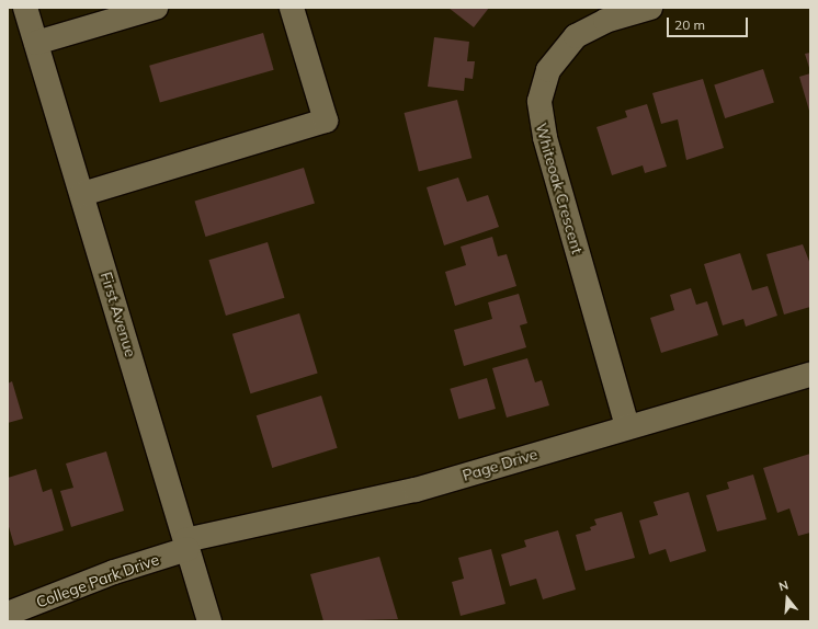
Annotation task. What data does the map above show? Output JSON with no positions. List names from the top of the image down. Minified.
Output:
{"streets":{"street":["Whiteoak Crescent","First Avenue","Page Drive","College Park Drive"]},"crossings":[["Whiteoak Crescent","Page Drive"],["First Avenue","Page Drive"],["First Avenue","College Park Drive"],["Page Drive","College Park Drive"]],"scale_bar":"20 m","north":"top"}
